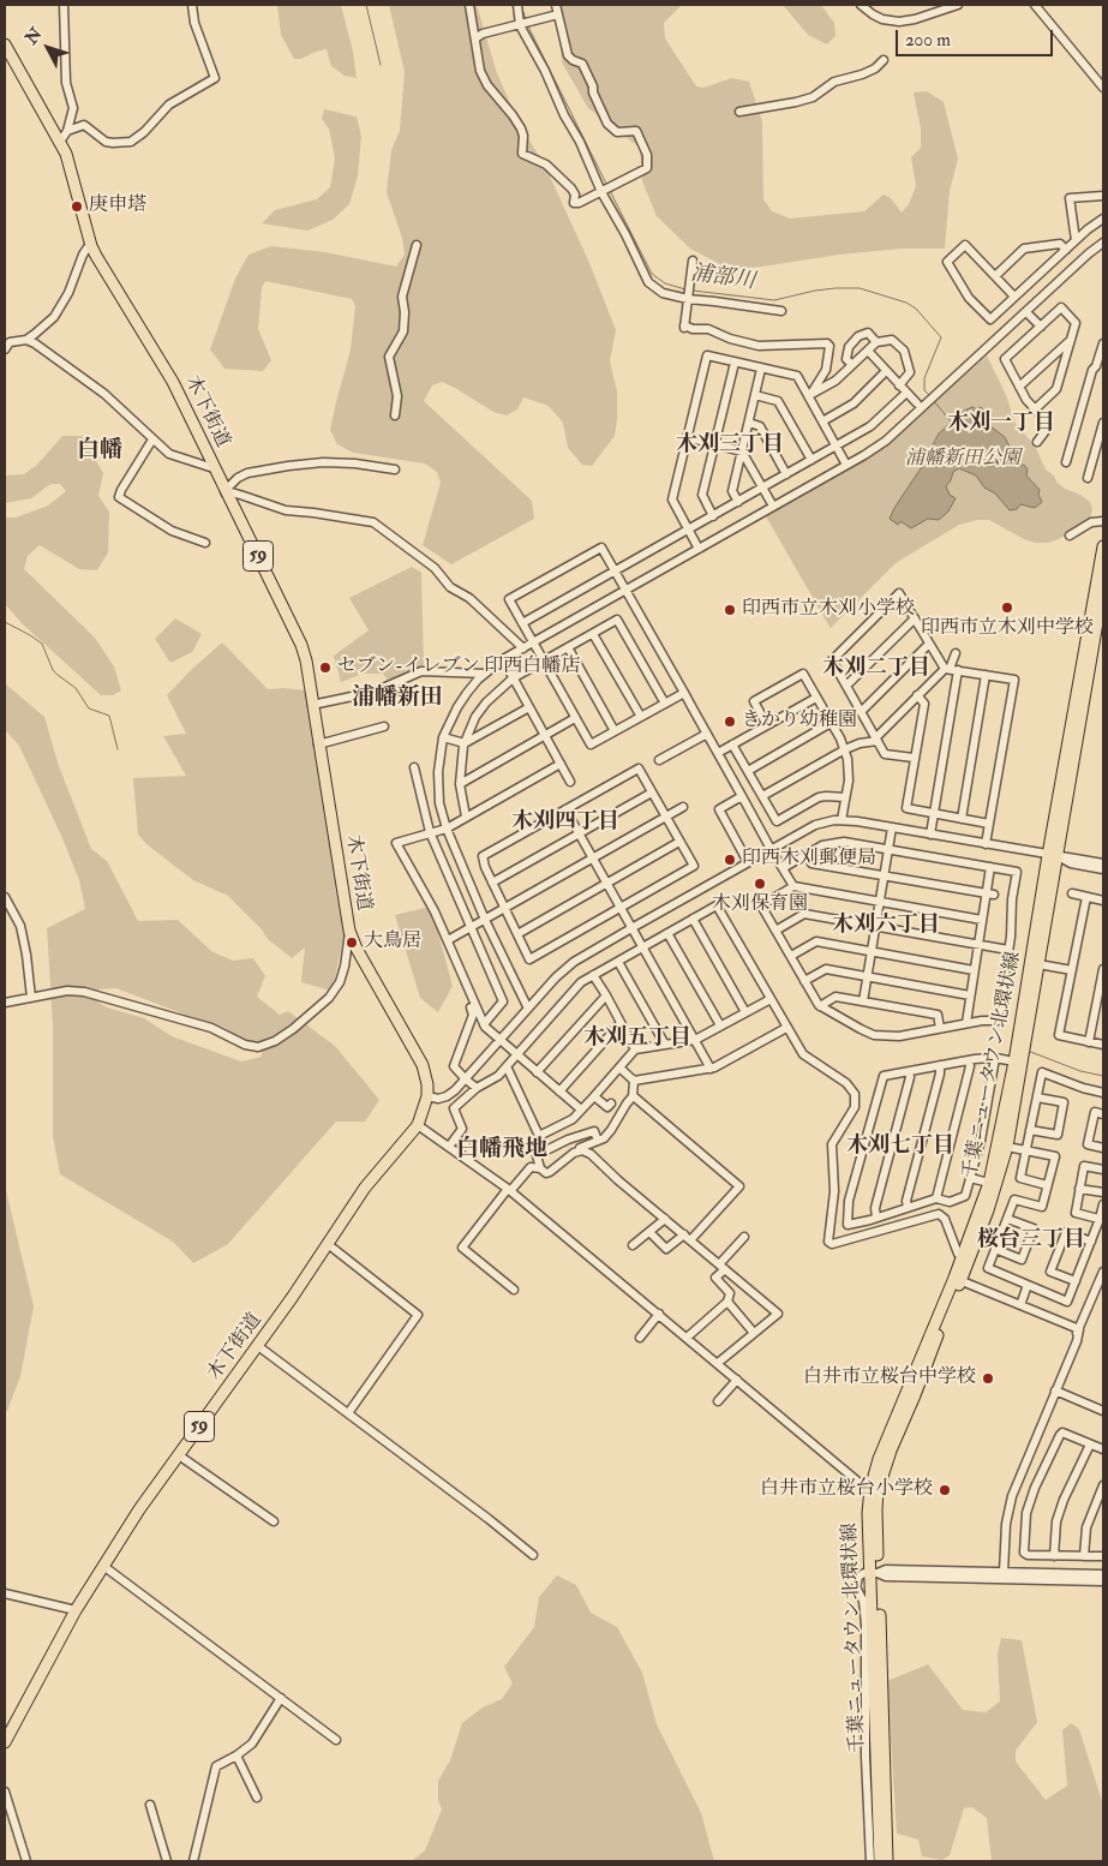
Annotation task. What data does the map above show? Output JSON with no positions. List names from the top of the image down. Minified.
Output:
{"streets":{"main road":["木下街道","59","千葉ニュータウン北環状線"]},"districts":["木刈一丁目","木刈三丁目","白幡","木刈二丁目","浦幡新田","木刈四丁目","木刈六丁目","木刈五丁目","木刈七丁目","白幡飛地","桜台三丁目"],"water":["浦部川"],"parks":["浦幡新田公園"],"places":["庚申塔","印西市立木刈中学校","印西市立木刈小学校","セブン-イレブン 印西白幡店","きかり幼稚園","印西木刈郵便局","木刈保育園","大鳥居","白井市立桜台中学校","白井市立桜台小学校"],"scale_bar":"200 m","north":"top left"}
